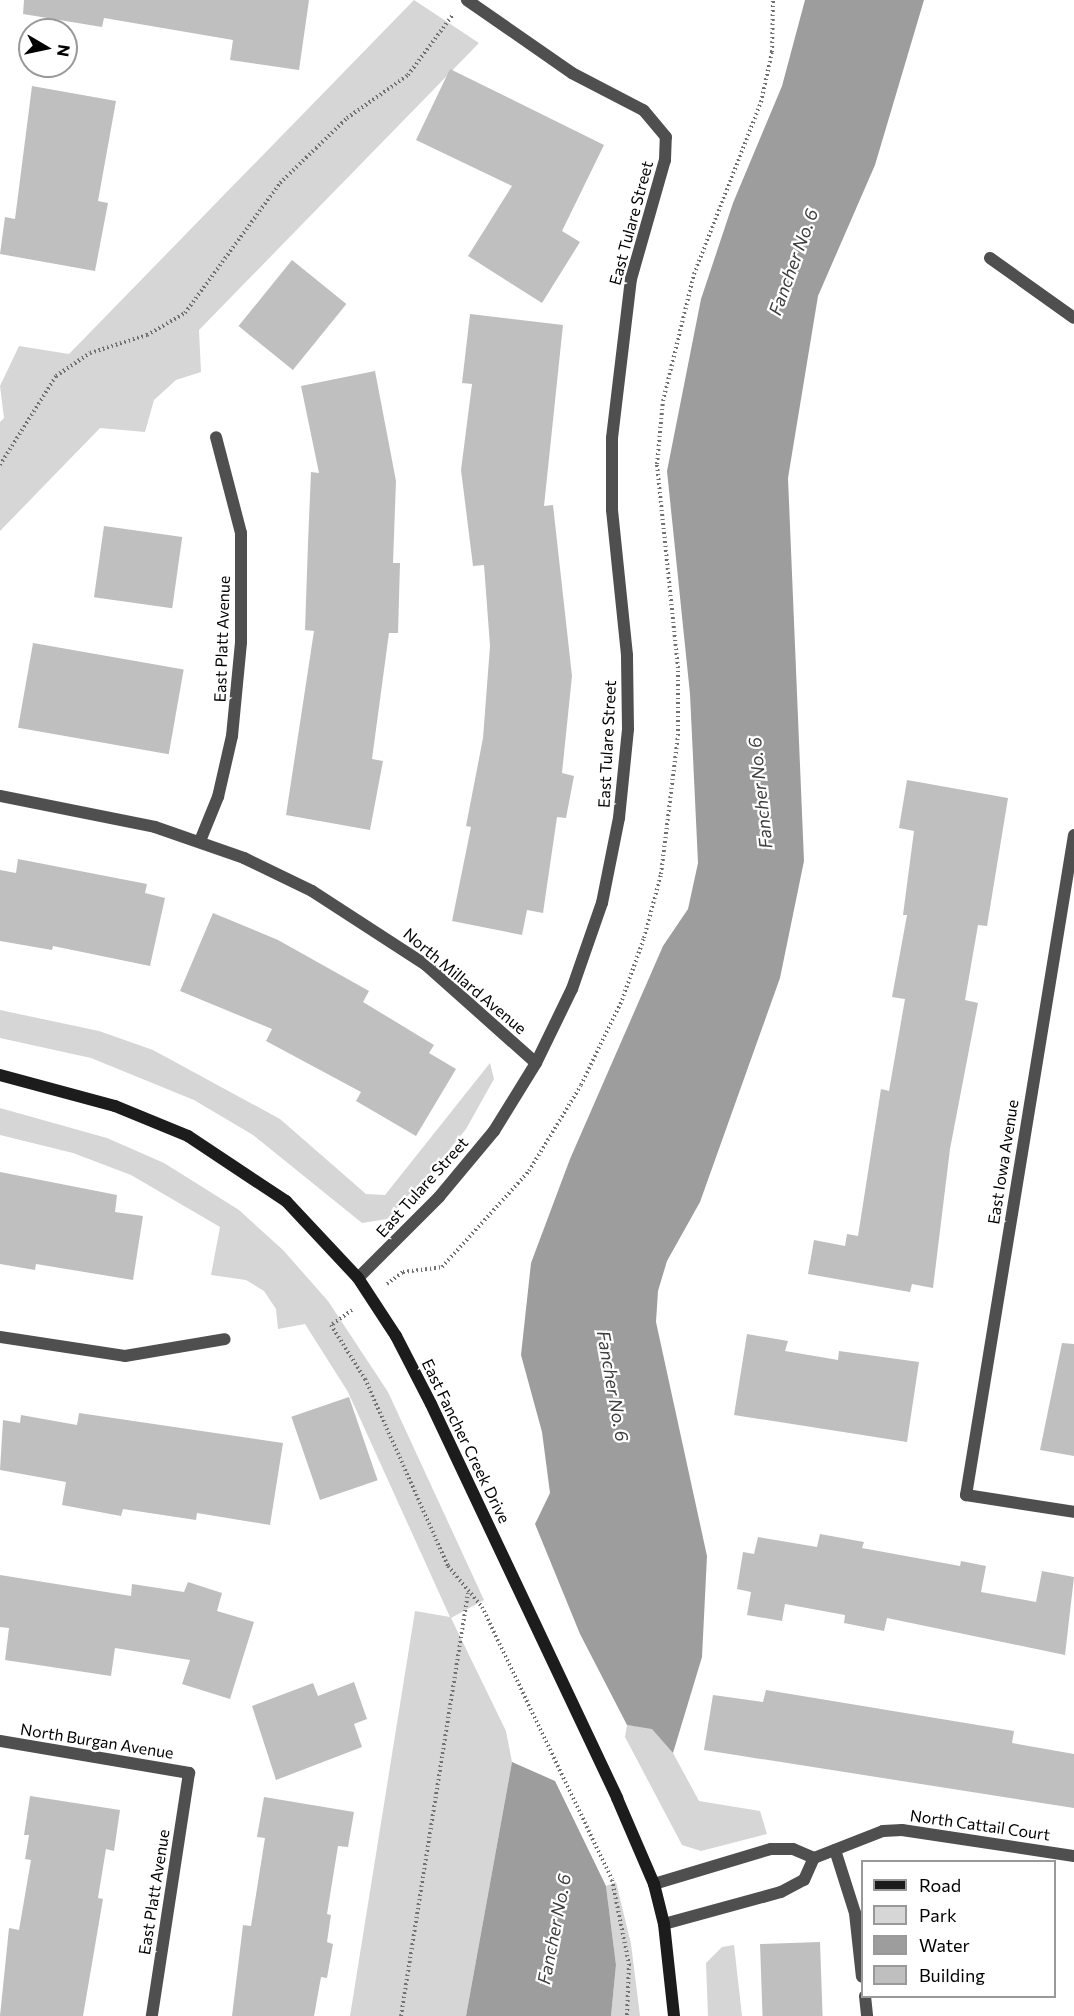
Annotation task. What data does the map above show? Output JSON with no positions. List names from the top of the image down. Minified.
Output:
{"streets":{"street":["East Tulare Street","East Platt Avenue","North Millard Avenue","East Iowa Avenue","East Fancher Creek Drive","North Burgan Avenue","North Cattail Court"]},"crossings":[["East Tulare Street","North Millard Avenue"],["East Tulare Street","East Fancher Creek Drive"],["East Platt Avenue","North Millard Avenue"],["East Platt Avenue","North Burgan Avenue"]],"water":["Fancher No. 6"],"legend":["Road","Park","Water","Building"],"north":"right"}
